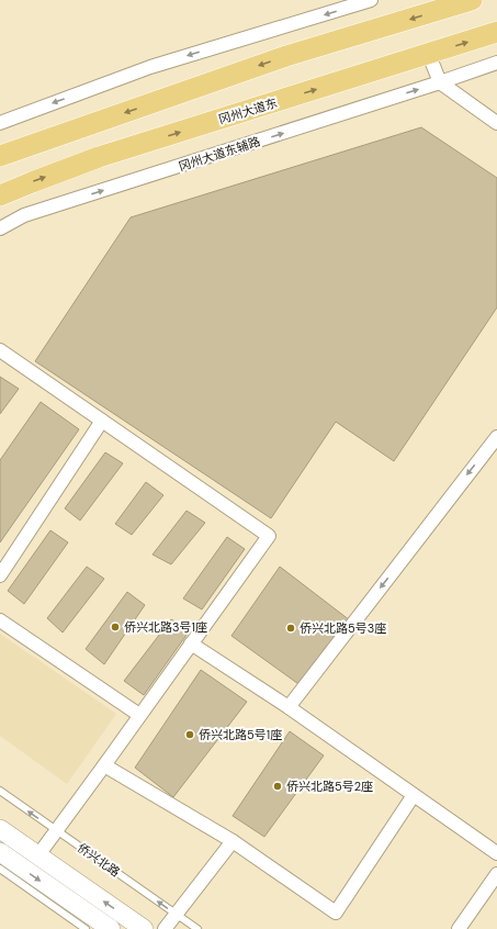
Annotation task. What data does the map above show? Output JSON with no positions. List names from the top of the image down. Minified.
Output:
{"streets":{"main road":["冈州大道东"],"street":["冈州大道东辅路"],"lane":["侨兴北路"]},"one_way":["侨兴北路"],"places":["侨兴北路3号1座","侨兴北路5号3座","侨兴北路5号1座","侨兴北路5号2座"]}
